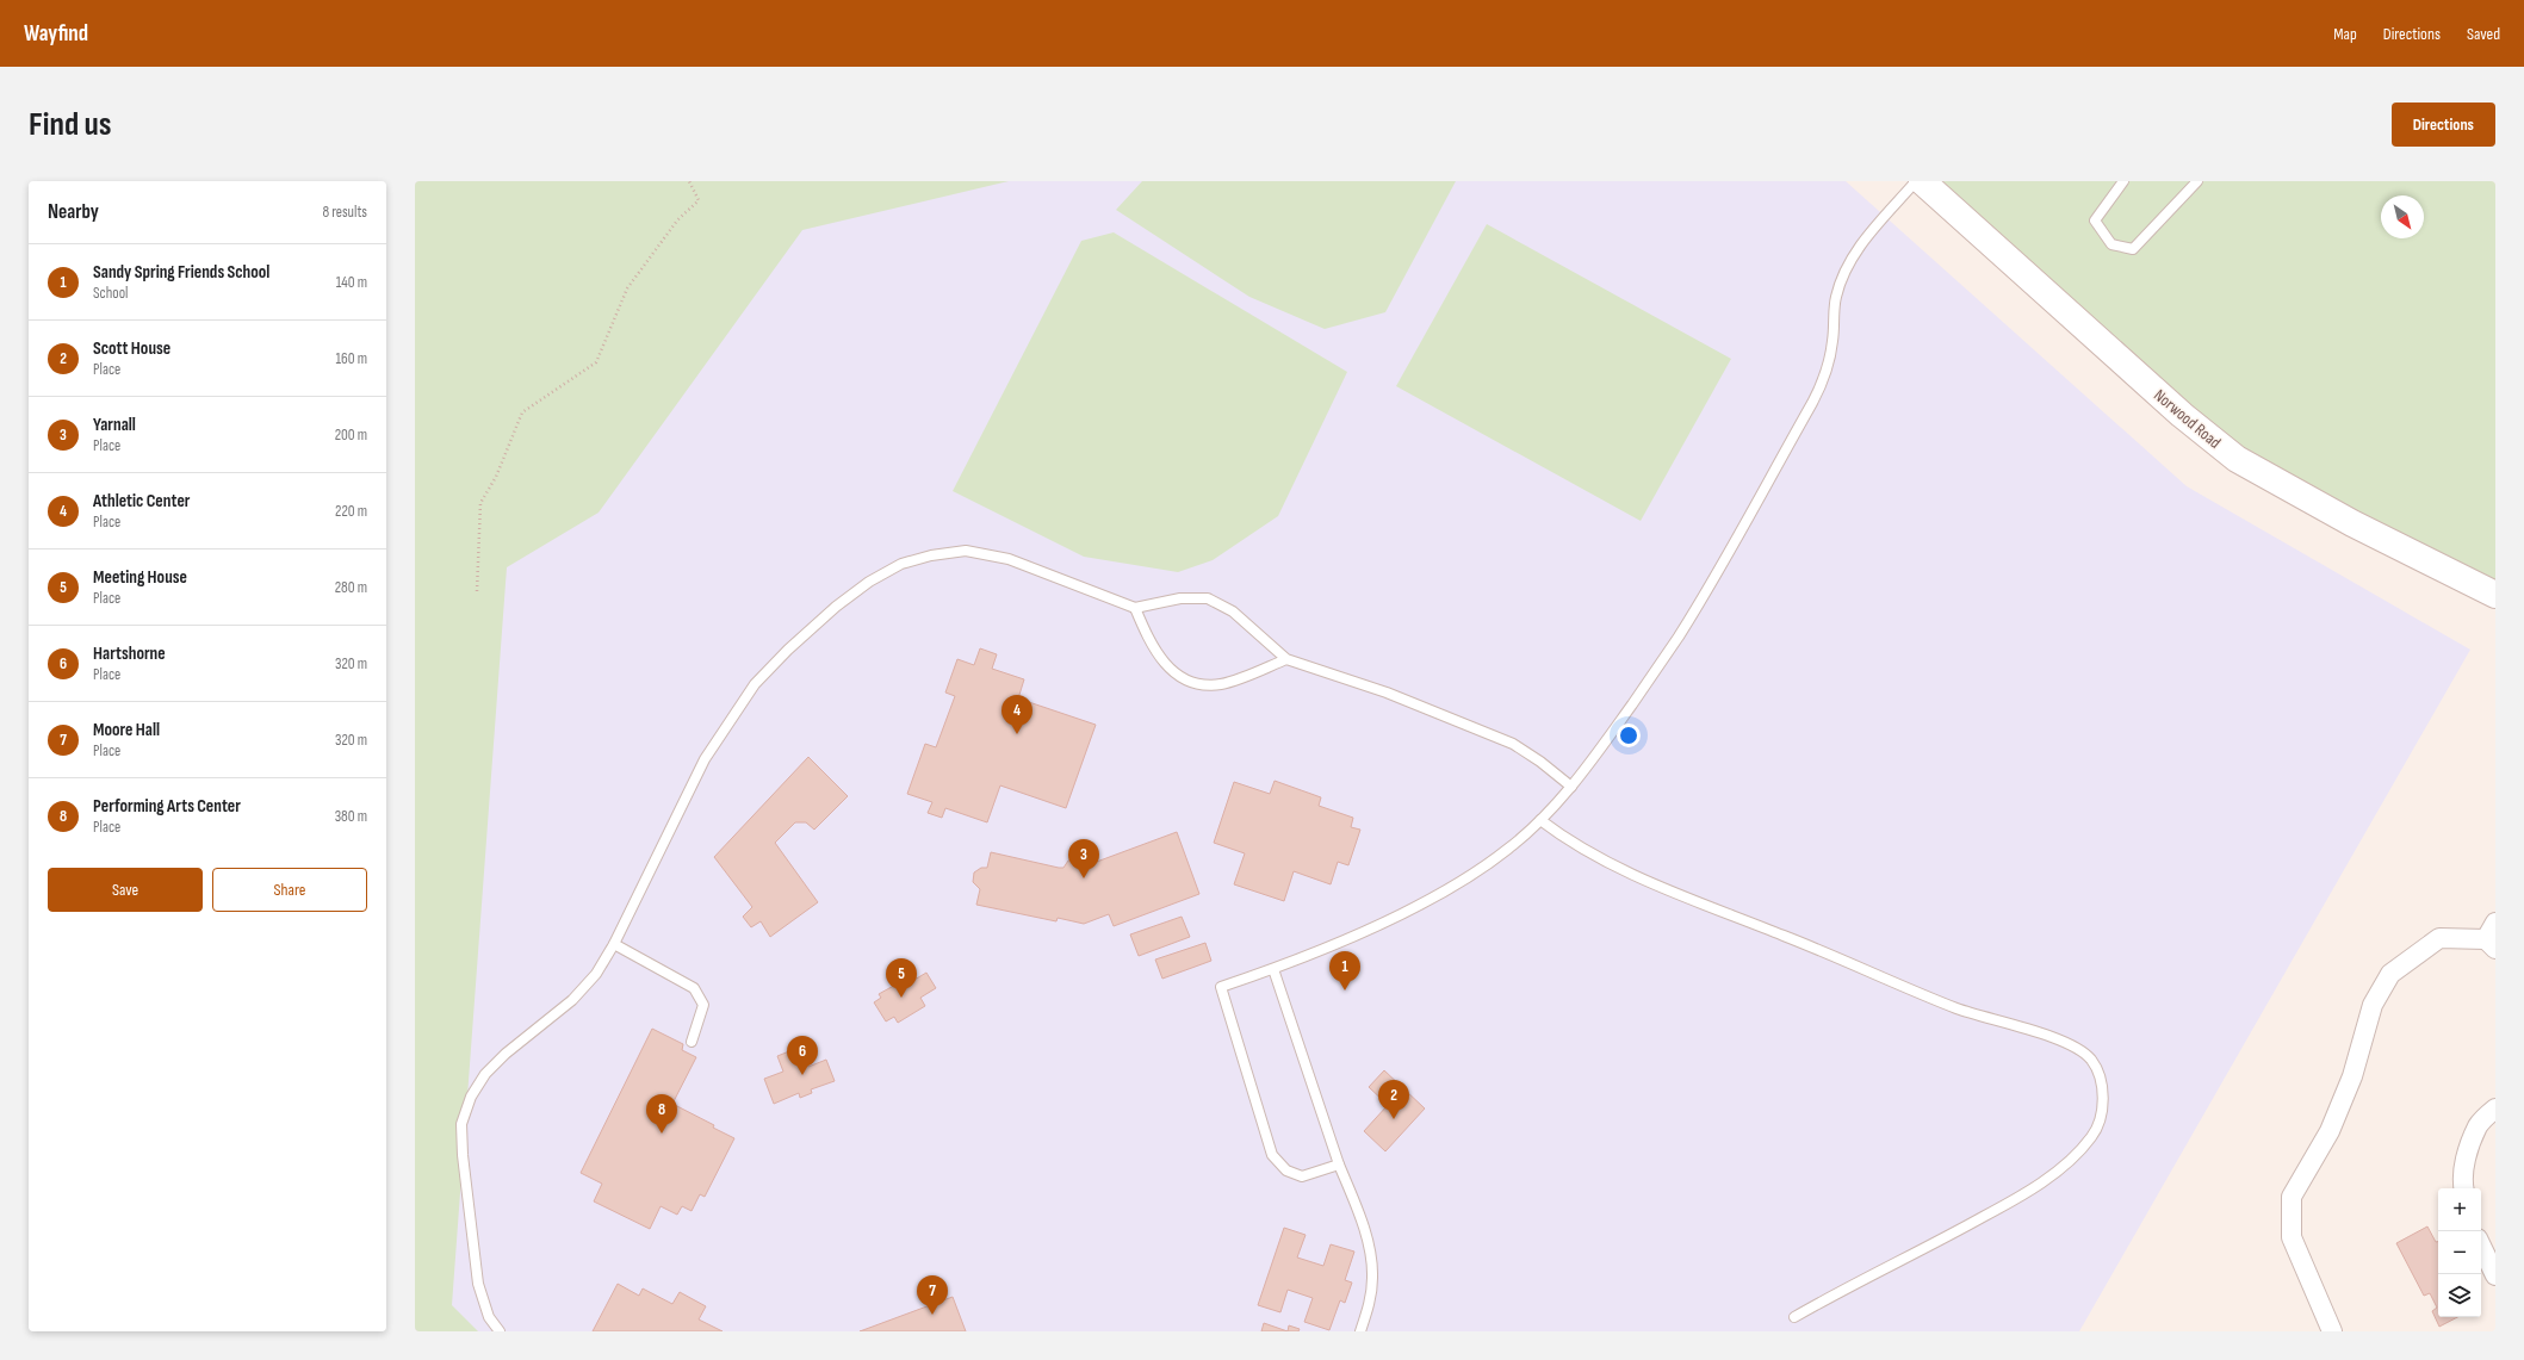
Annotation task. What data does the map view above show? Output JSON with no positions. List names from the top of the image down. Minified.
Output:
{"streets":{"main road":["Norwood Road"]},"north":"bottom right","page":{"header":"Wayfind","nav":["Map","Directions","Saved"],"buttons":["Directions",["Save","Share"]],"title":"Find us","heading":["Nearby","8 results"],"list":[{"mark":"1","name":"Sandy Spring Friends School","note":"School","value":"140 m"},{"mark":"2","name":"Scott House","note":"Place","value":"160 m"},{"mark":"3","name":"Yarnall","note":"Place","value":"200 m"},{"mark":"4","name":"Athletic Center","note":"Place","value":"220 m"},{"mark":"5","name":"Meeting House","note":"Place","value":"280 m"},{"mark":"6","name":"Hartshorne","note":"Place","value":"320 m"},{"mark":"7","name":"Moore Hall","note":"Place","value":"320 m"},{"mark":"8","name":"Performing Arts Center","note":"Place","value":"380 m"}],"pins":["4","3","1","5","6","2","8","7"],"map_buttons":["+","−"]}}
